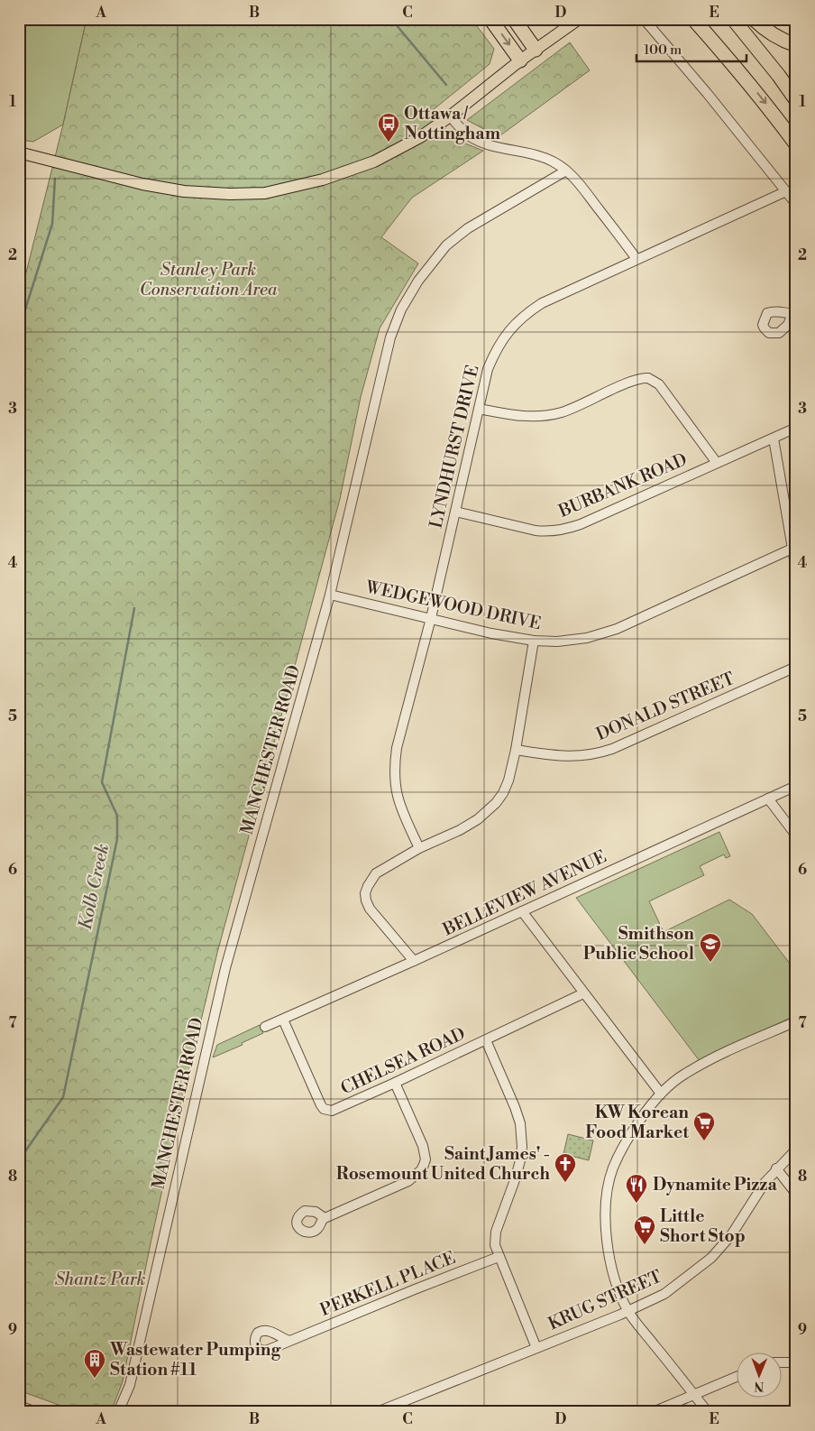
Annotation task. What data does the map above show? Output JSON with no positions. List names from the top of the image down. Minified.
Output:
{"streets":{"street":["LYNDHURST DRIVE","BURBANK ROAD","WEDGEWOOD DRIVE","DONALD STREET","MANCHESTER ROAD","BELLEVIEW AVENUE","CHELSEA ROAD","PERKELL PLACE","KRUG STREET"]},"crossings":[["LYNDHURST DRIVE","BURBANK ROAD"],["LYNDHURST DRIVE","WEDGEWOOD DRIVE"],["WEDGEWOOD DRIVE","MANCHESTER ROAD"],["BELLEVIEW AVENUE","CHELSEA ROAD"]],"water":["Kolb Creek"],"parks":["Stanley Park Conservation Area","Shantz Park"],"places":{"bus stop":["Ottawa / Nottingham"],"school or university":["Smithson Public School"],"supermarket":["KW Korean Food Market","Little Short Stop"],"church":["Saint James' - Rosemount United Church"],"restaurant":["Dynamite Pizza"],"building":["Wastewater Pumping Station #11"]},"scale_bar":"100 m","north":"bottom","grid":{"columns":["A","B","C","D","E"],"rows":["1","2","3","4","5","6","7","8","9"]}}
